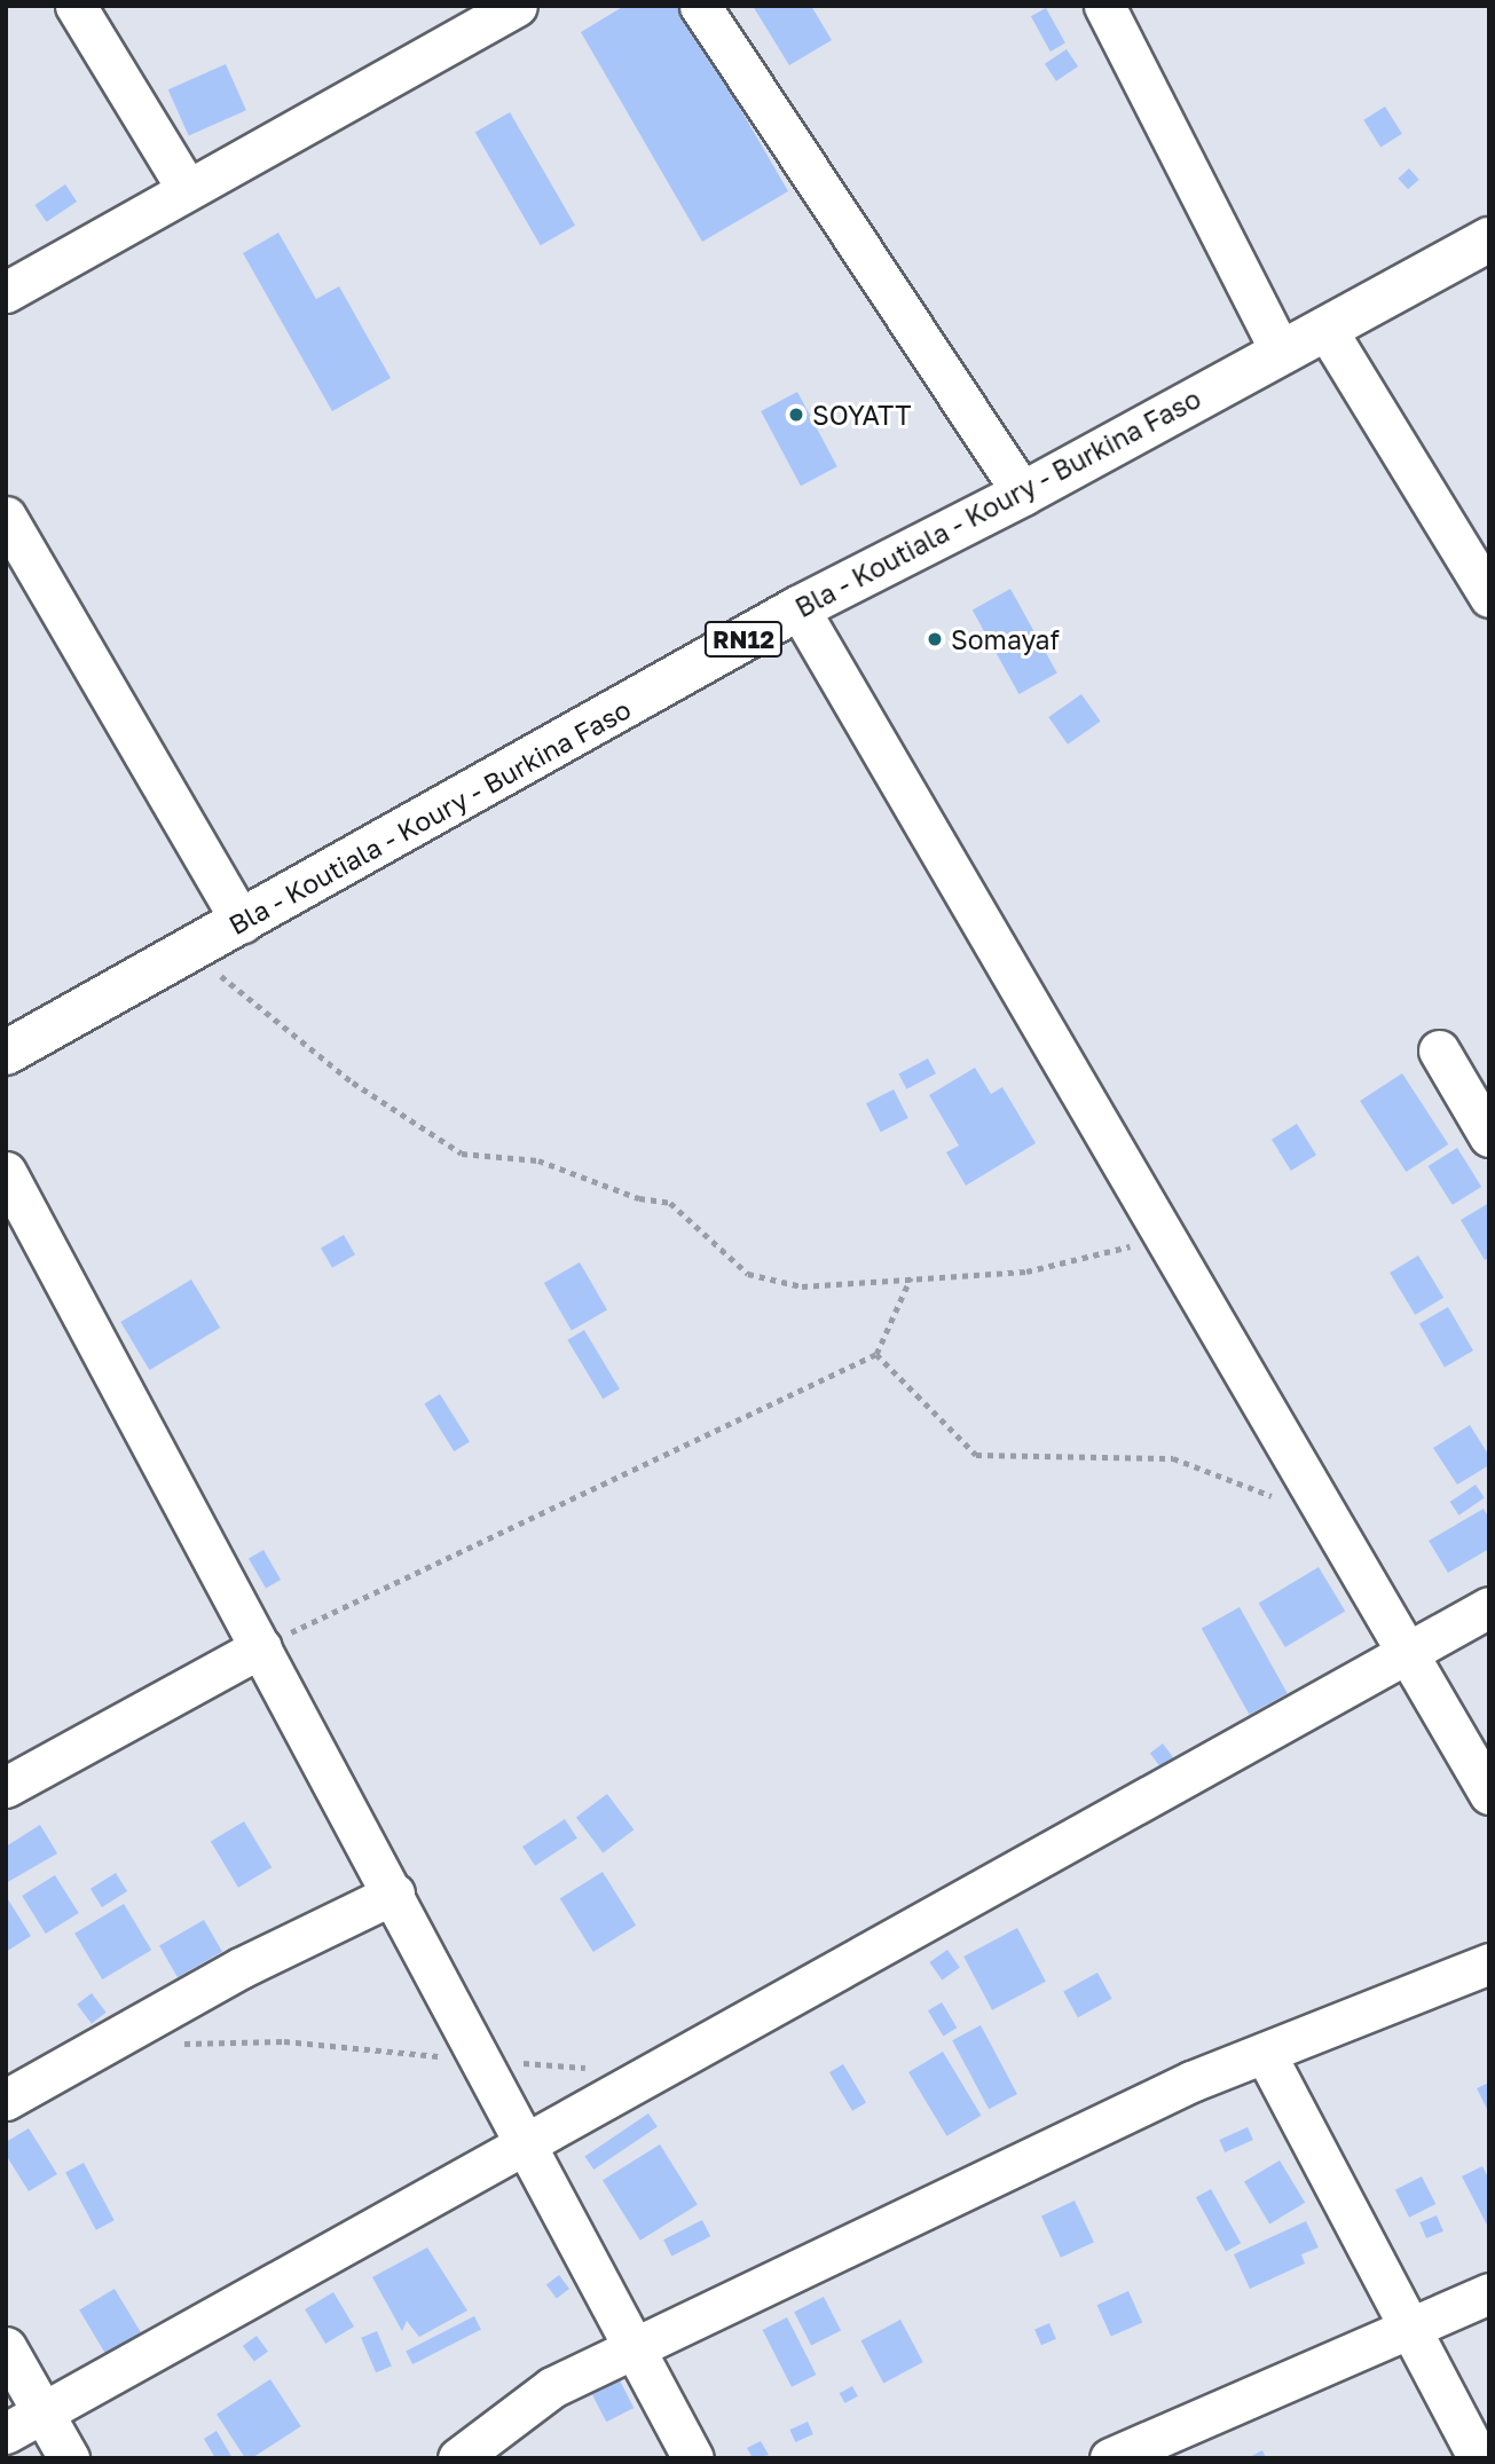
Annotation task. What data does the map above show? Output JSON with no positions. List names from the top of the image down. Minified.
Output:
{"streets":{"main road":["Bla - Koutiala - Koury - Burkina Faso","RN12"]},"places":["SOYATT","Somayaf"]}
